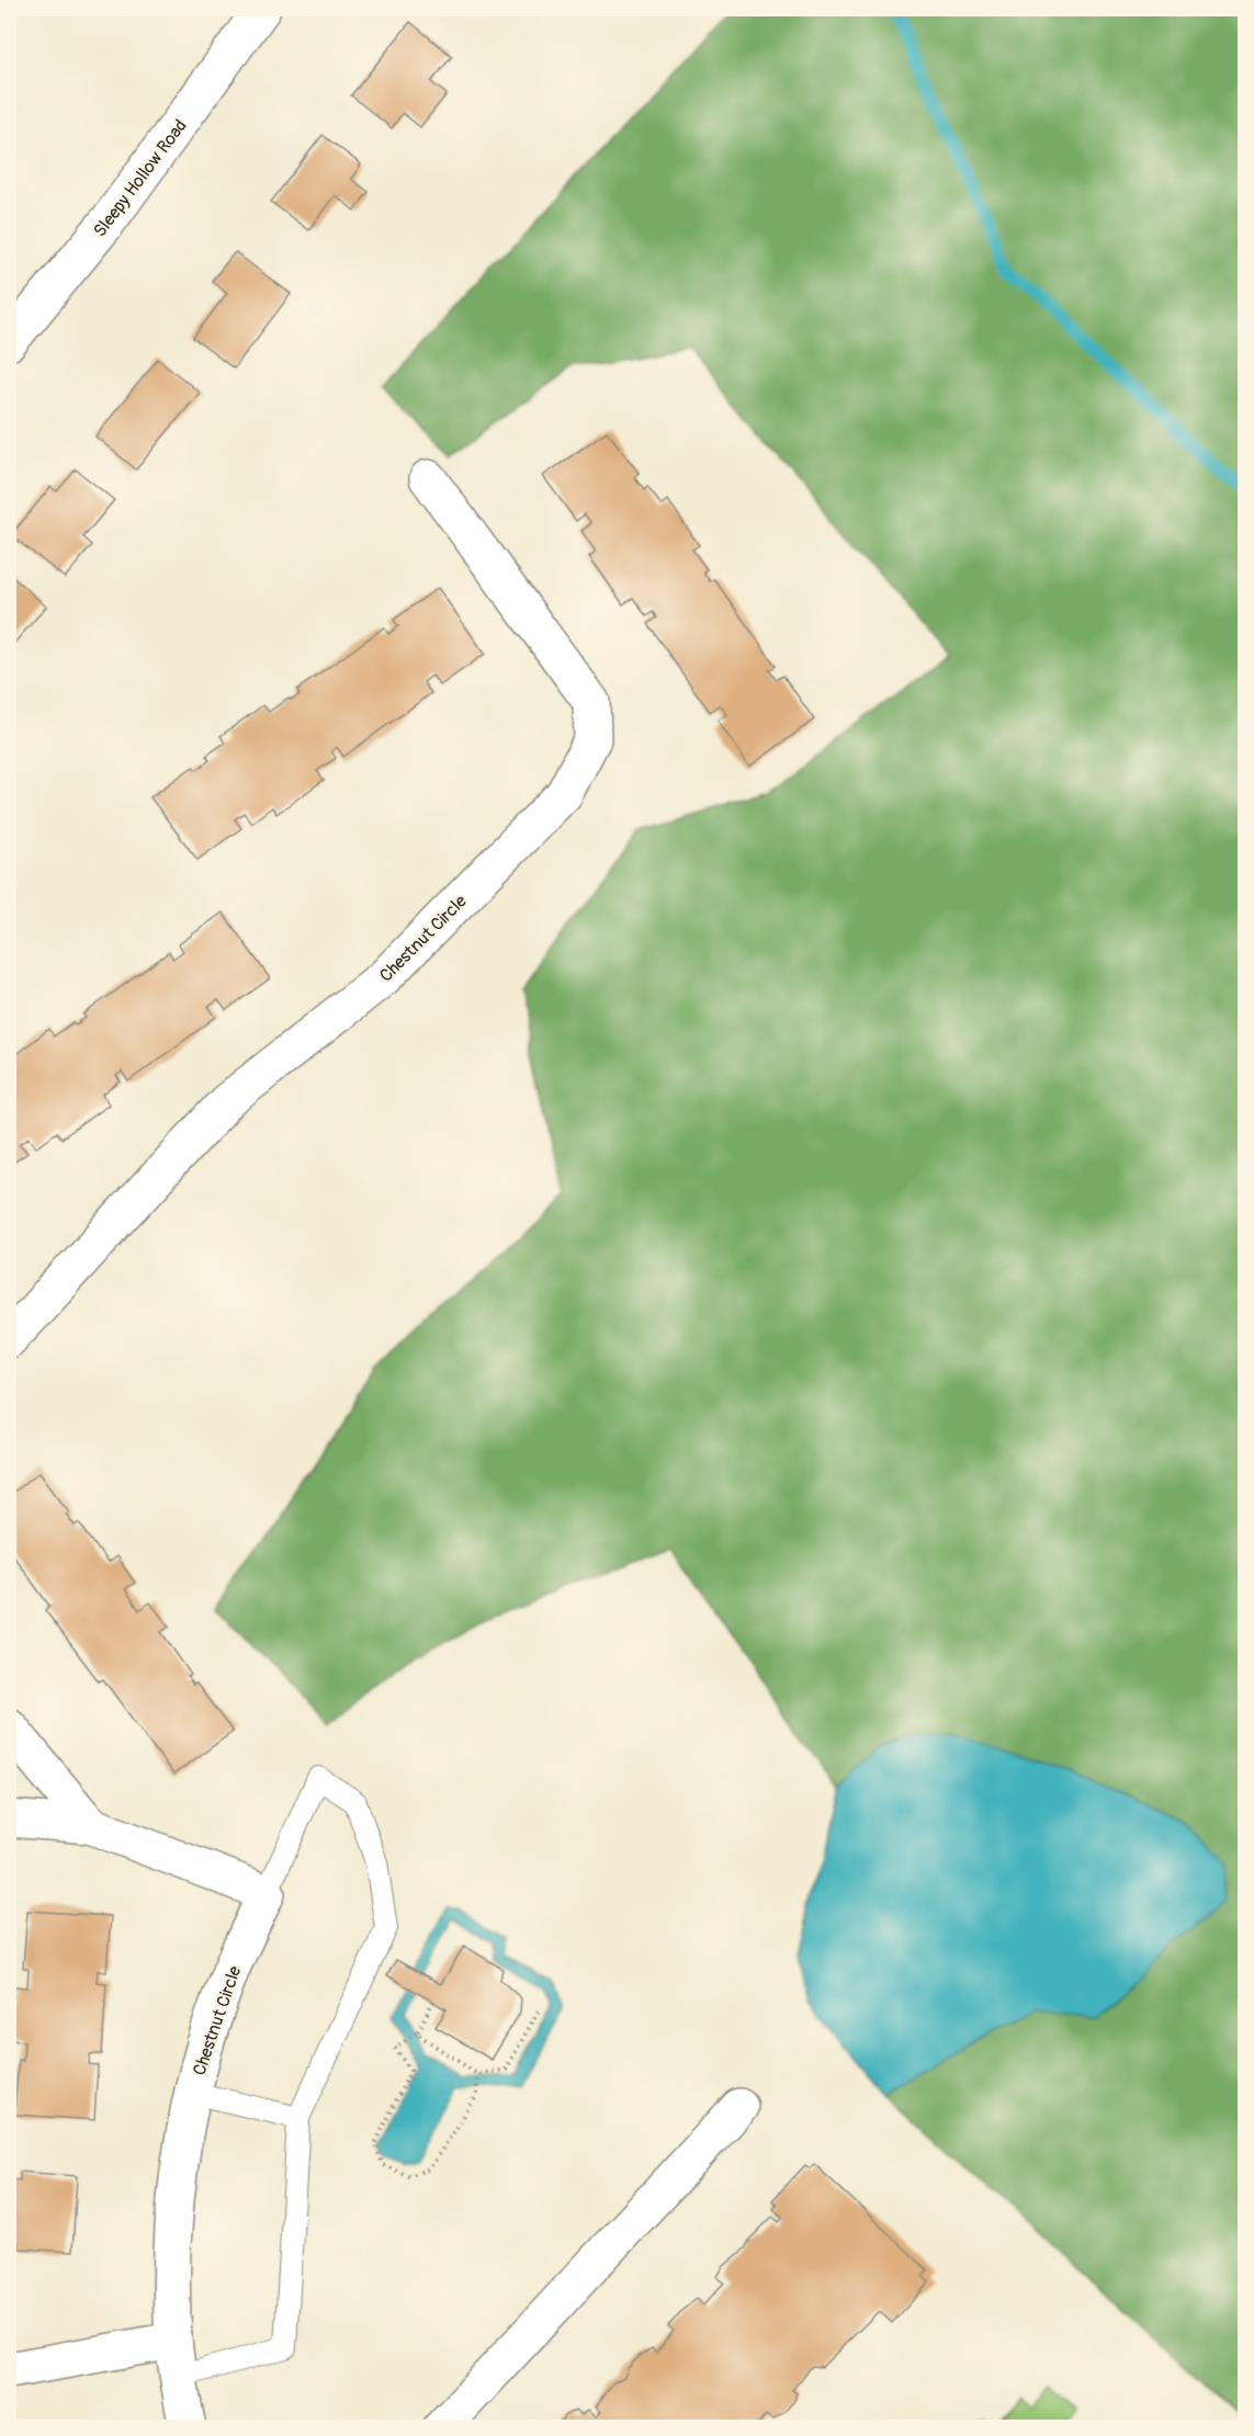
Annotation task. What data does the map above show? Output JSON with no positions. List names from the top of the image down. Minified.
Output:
{"streets":{"street":["Sleepy Hollow Road","Chestnut Circle"]}}
